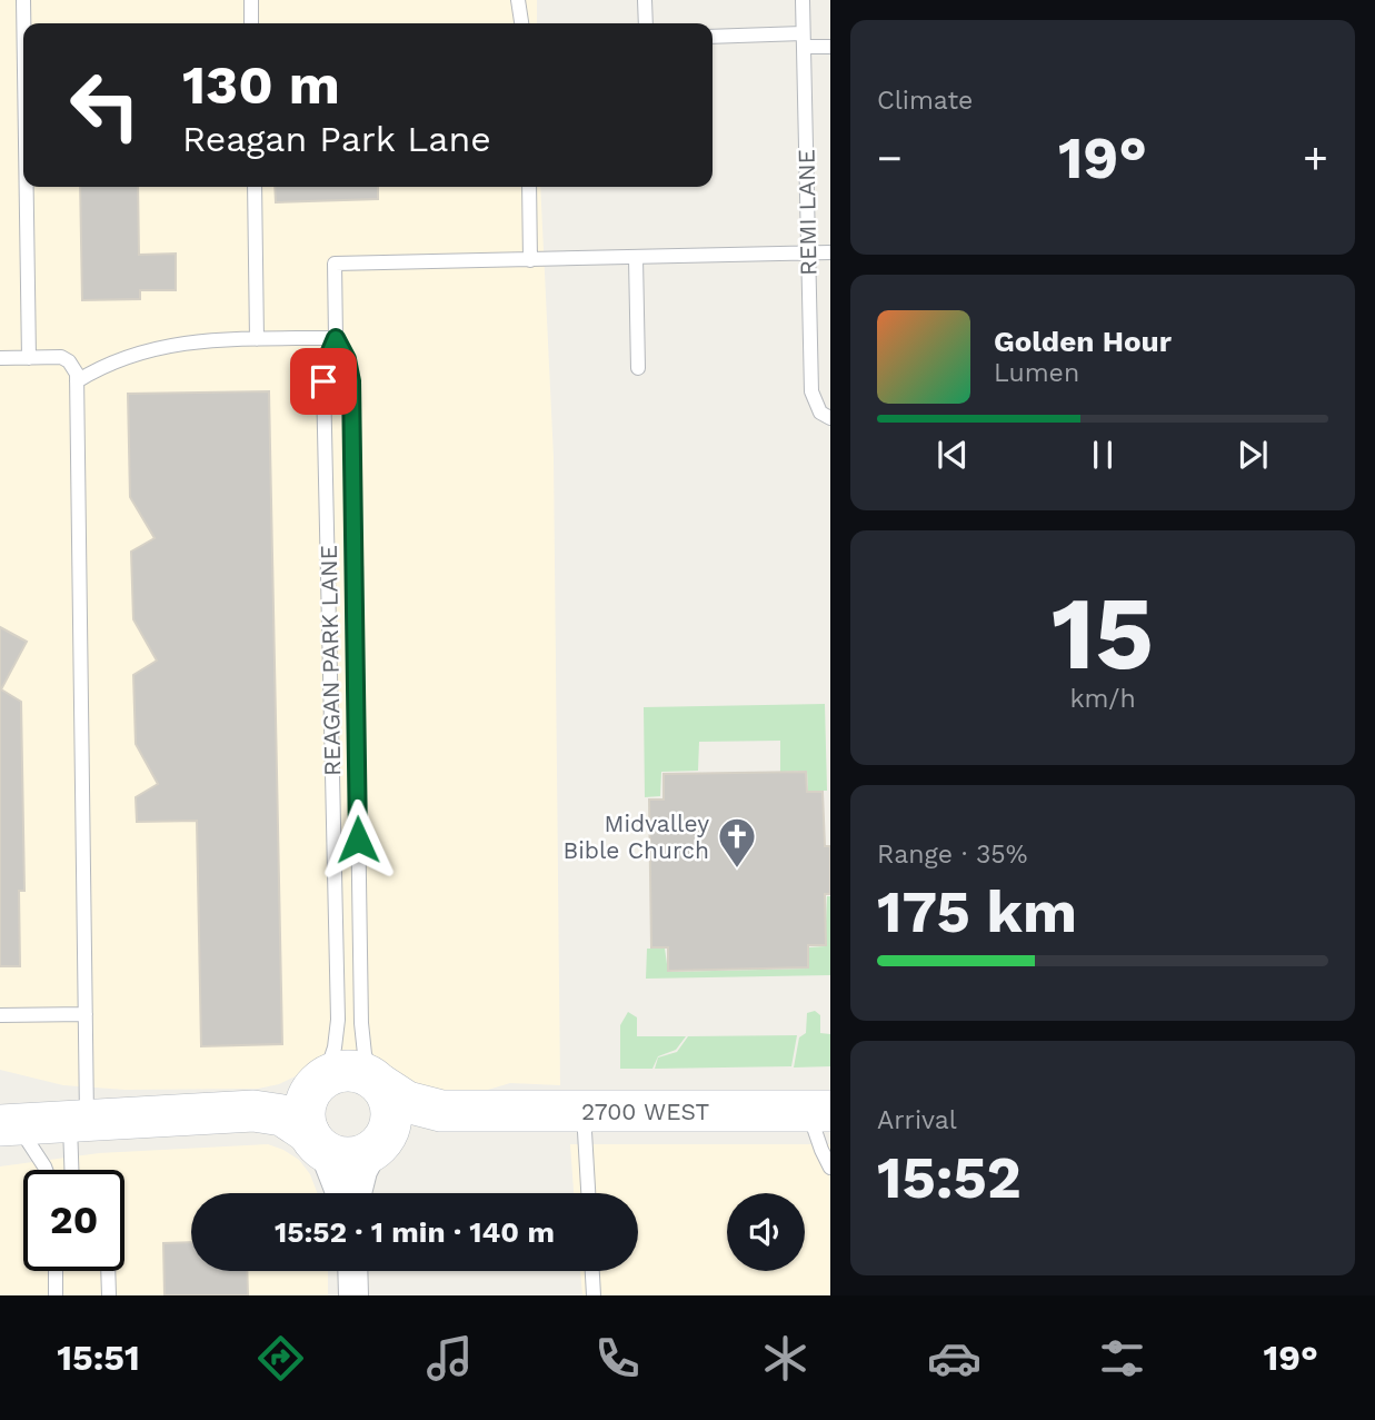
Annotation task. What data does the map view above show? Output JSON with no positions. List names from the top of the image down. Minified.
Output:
{"streets":{"main road":["2700 WEST"],"lane":["REMI LANE","REAGAN PARK LANE"]},"crossings":[["REMI LANE","REAGAN PARK LANE"],["REAGAN PARK LANE","2700 WEST"]],"places":{"church":["Midvalley Bible Church"]},"page":{"tile":["Climate",["15","km/h"],["Range · 35%","175 km"],["Arrival","15:52"]],"turn":["130 m","Reagan Park Lane"],"heat":["−","19°","+"],"song":["Golden Hour","Lumen"],"limit":"20","trip":"15:52 · 1 min · 140 m","tabs":["15:51","19°"]}}
